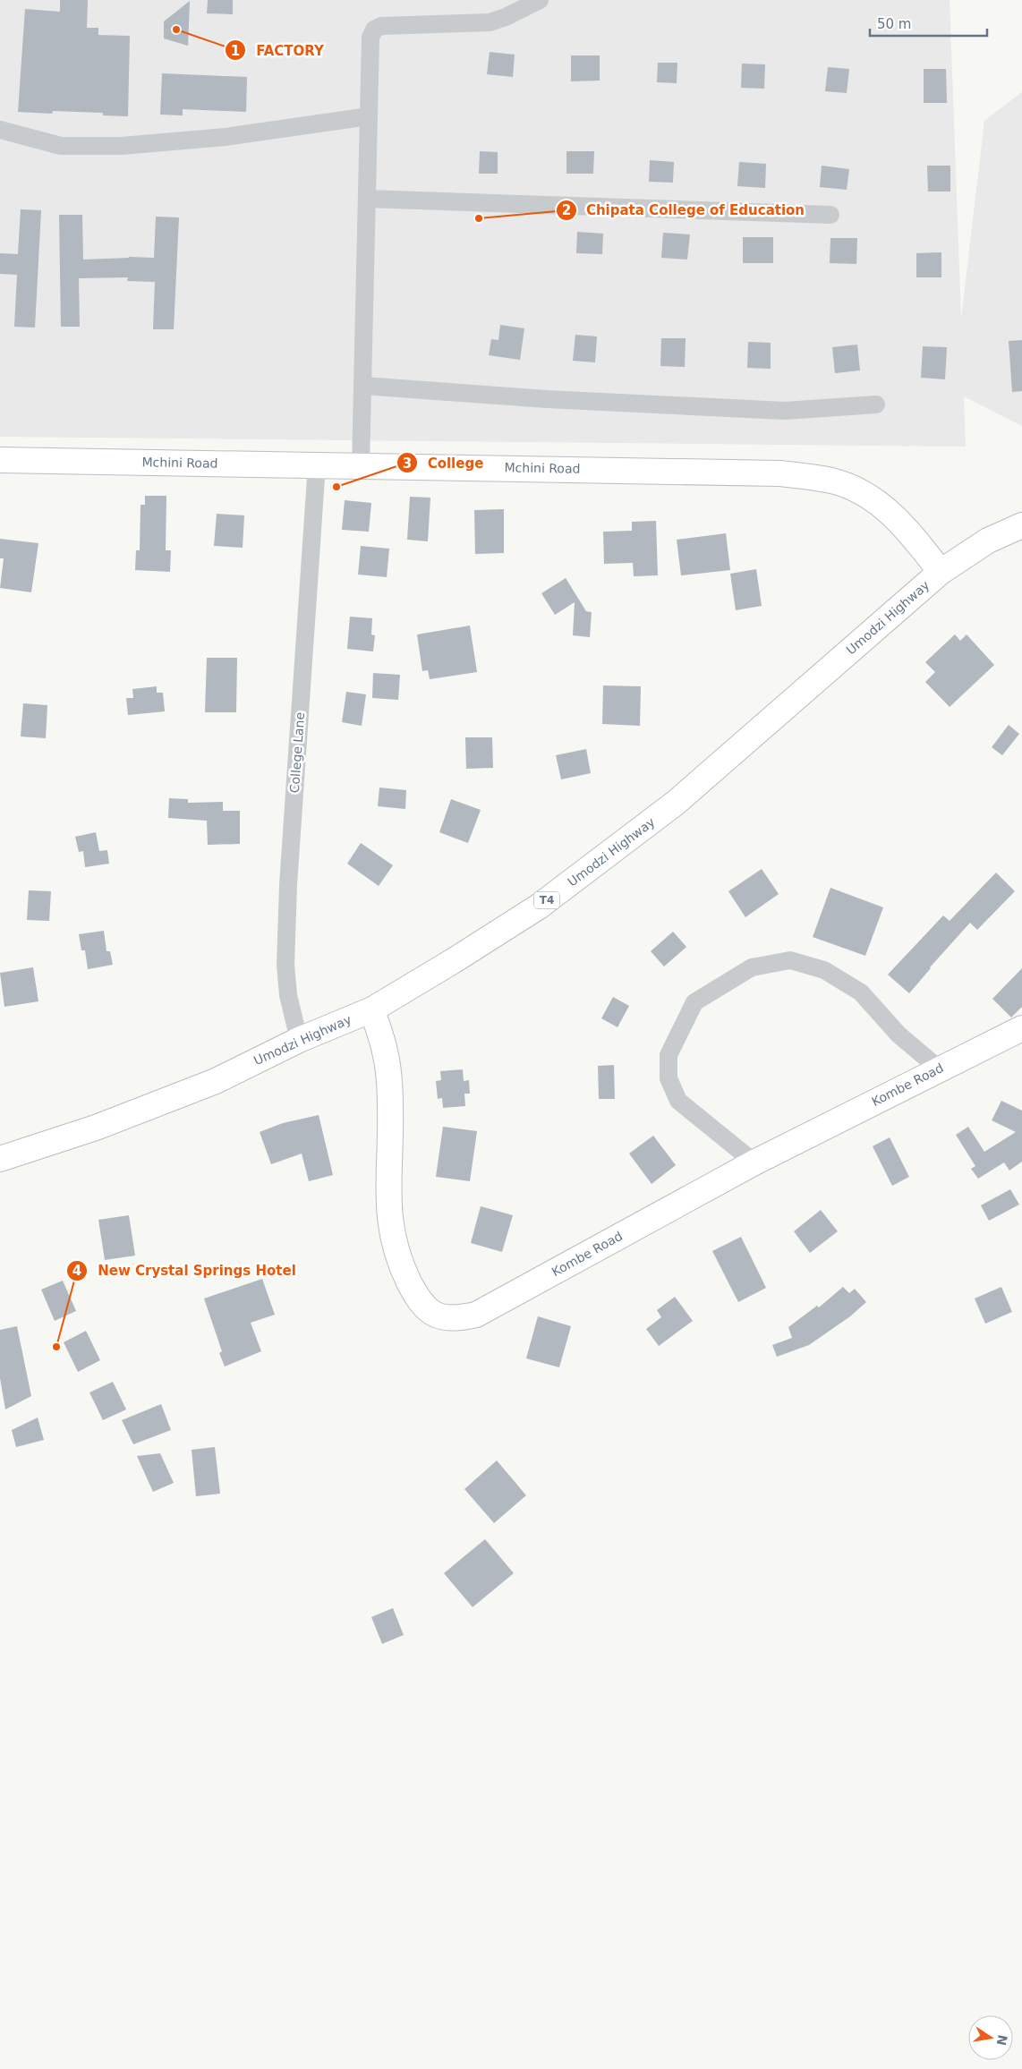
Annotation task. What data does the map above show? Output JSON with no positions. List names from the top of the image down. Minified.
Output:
{"streets":{"main road":["Mchini Road","Umodzi Highway","T4","Kombe Road"],"street":["College Lane"]},"crossings":[["Mchini Road","Umodzi Highway"],["Mchini Road","College Lane"],["Umodzi Highway","College Lane"],["Umodzi Highway","Kombe Road"]],"places":["FACTORY","Chipata College of Education","College","New Crystal Springs Hotel"],"scale_bar":"50 m","north":"right"}
